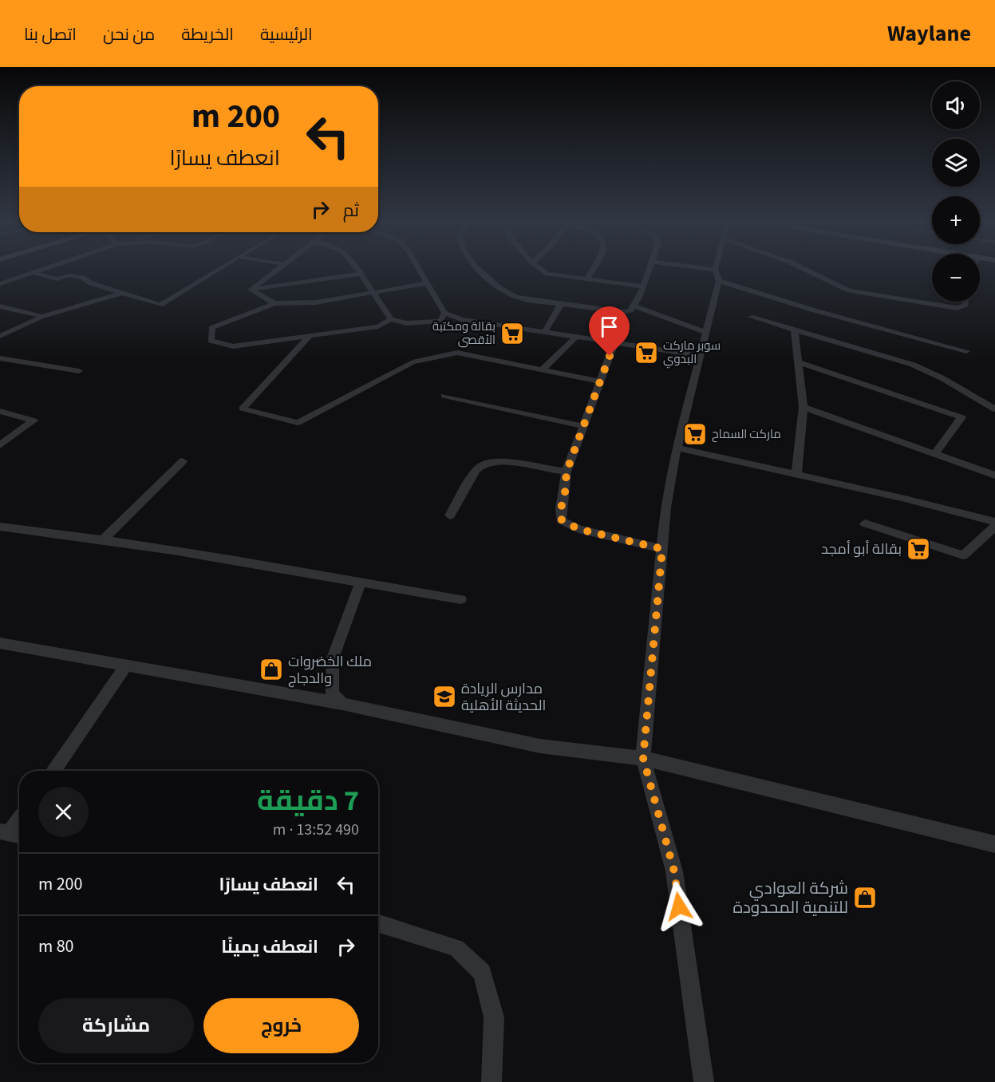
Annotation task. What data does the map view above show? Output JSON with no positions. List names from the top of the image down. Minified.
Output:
{"places":{"supermarket":["بقالة ومكتبة الأقصى","سوبر ماركت البدوي","ماركت السماح","بقالة أبو أمجد"],"shop":["ملك الخضروات والدجاج","شركة العوادي للتنمية المحدودة"],"school or university":["مدارس الريادة الحديثة الأهلية"]},"page":{"header":"Waylane","nav":["الرئيسية","الخريطة","من نحن","اتصل بنا"],"map_buttons":["+","−"],"turn":["200 m","انعطف يسارًا"],"then":"ثم","heading":["7 دقيقة","490 m · 13:52"],"list":[{"name":"انعطف يسارًا","value":"200 m"},{"name":"انعطف يمينًا","value":"80 m"}],"buttons":["خروج","مشاركة"]}}
